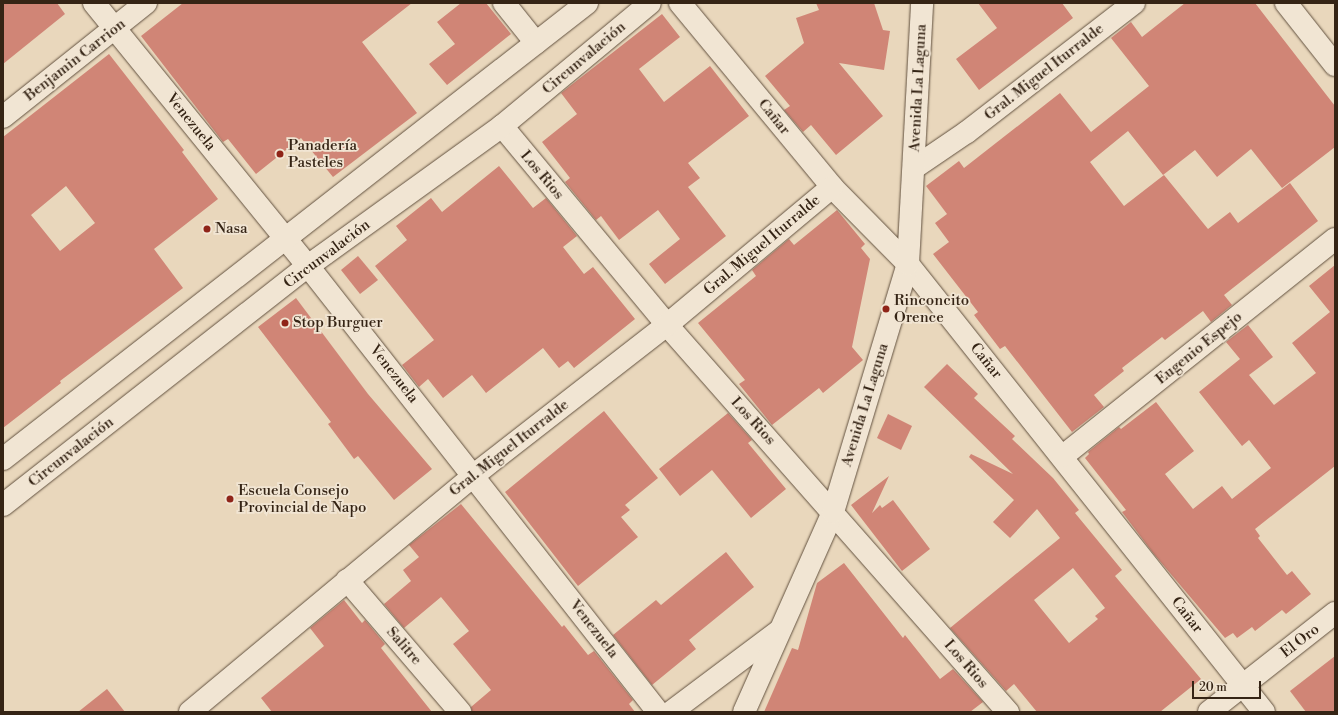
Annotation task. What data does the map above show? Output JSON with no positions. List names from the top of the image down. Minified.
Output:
{"streets":{"street":["Circunvalación","Benjamin Carrion","Gral. Miguel Iturralde","Avenida La Laguna","Cañar","Venezuela","Los Rios","Eugenio Espejo","El Oro","Salitre"]},"crossings":[["Circunvalación","Venezuela"],["Circunvalación","Los Rios"],["Benjamin Carrion","Venezuela"],["Gral. Miguel Iturralde","Avenida La Laguna"],["Gral. Miguel Iturralde","Cañar"],["Gral. Miguel Iturralde","Venezuela"],["Gral. Miguel Iturralde","Los Rios"],["Gral. Miguel Iturralde","Salitre"],["Avenida La Laguna","Cañar"],["Avenida La Laguna","Los Rios"],["Cañar","Eugenio Espejo"],["Cañar","El Oro"]],"places":["Panadería Pasteles","Nasa","Rinconcito Orence","Stop Burguer","Escuela Consejo Provincial de Napo"],"scale_bar":"20 m"}
